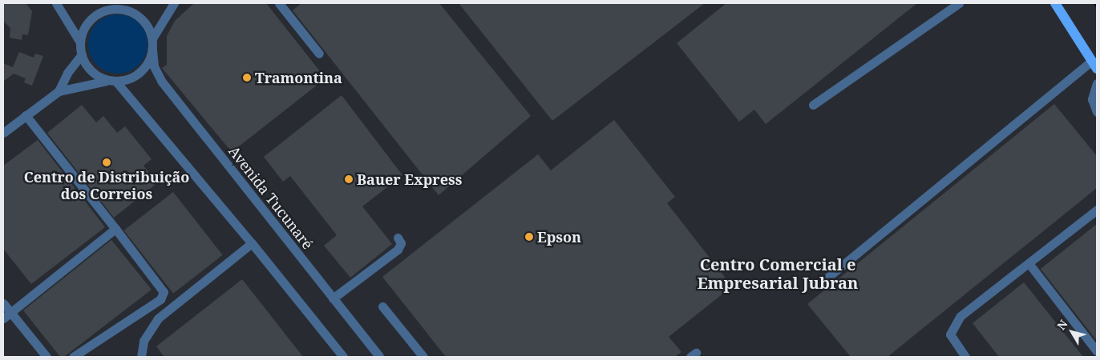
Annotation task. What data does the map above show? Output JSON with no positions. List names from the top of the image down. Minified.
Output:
{"streets":{"street":["Avenida Tucunaré"]},"districts":["Centro Comercial e Empresarial Jubran"],"places":["Tramontina","Centro de Distribuição dos Correios","Bauer Express","Epson"],"north":"top left"}
